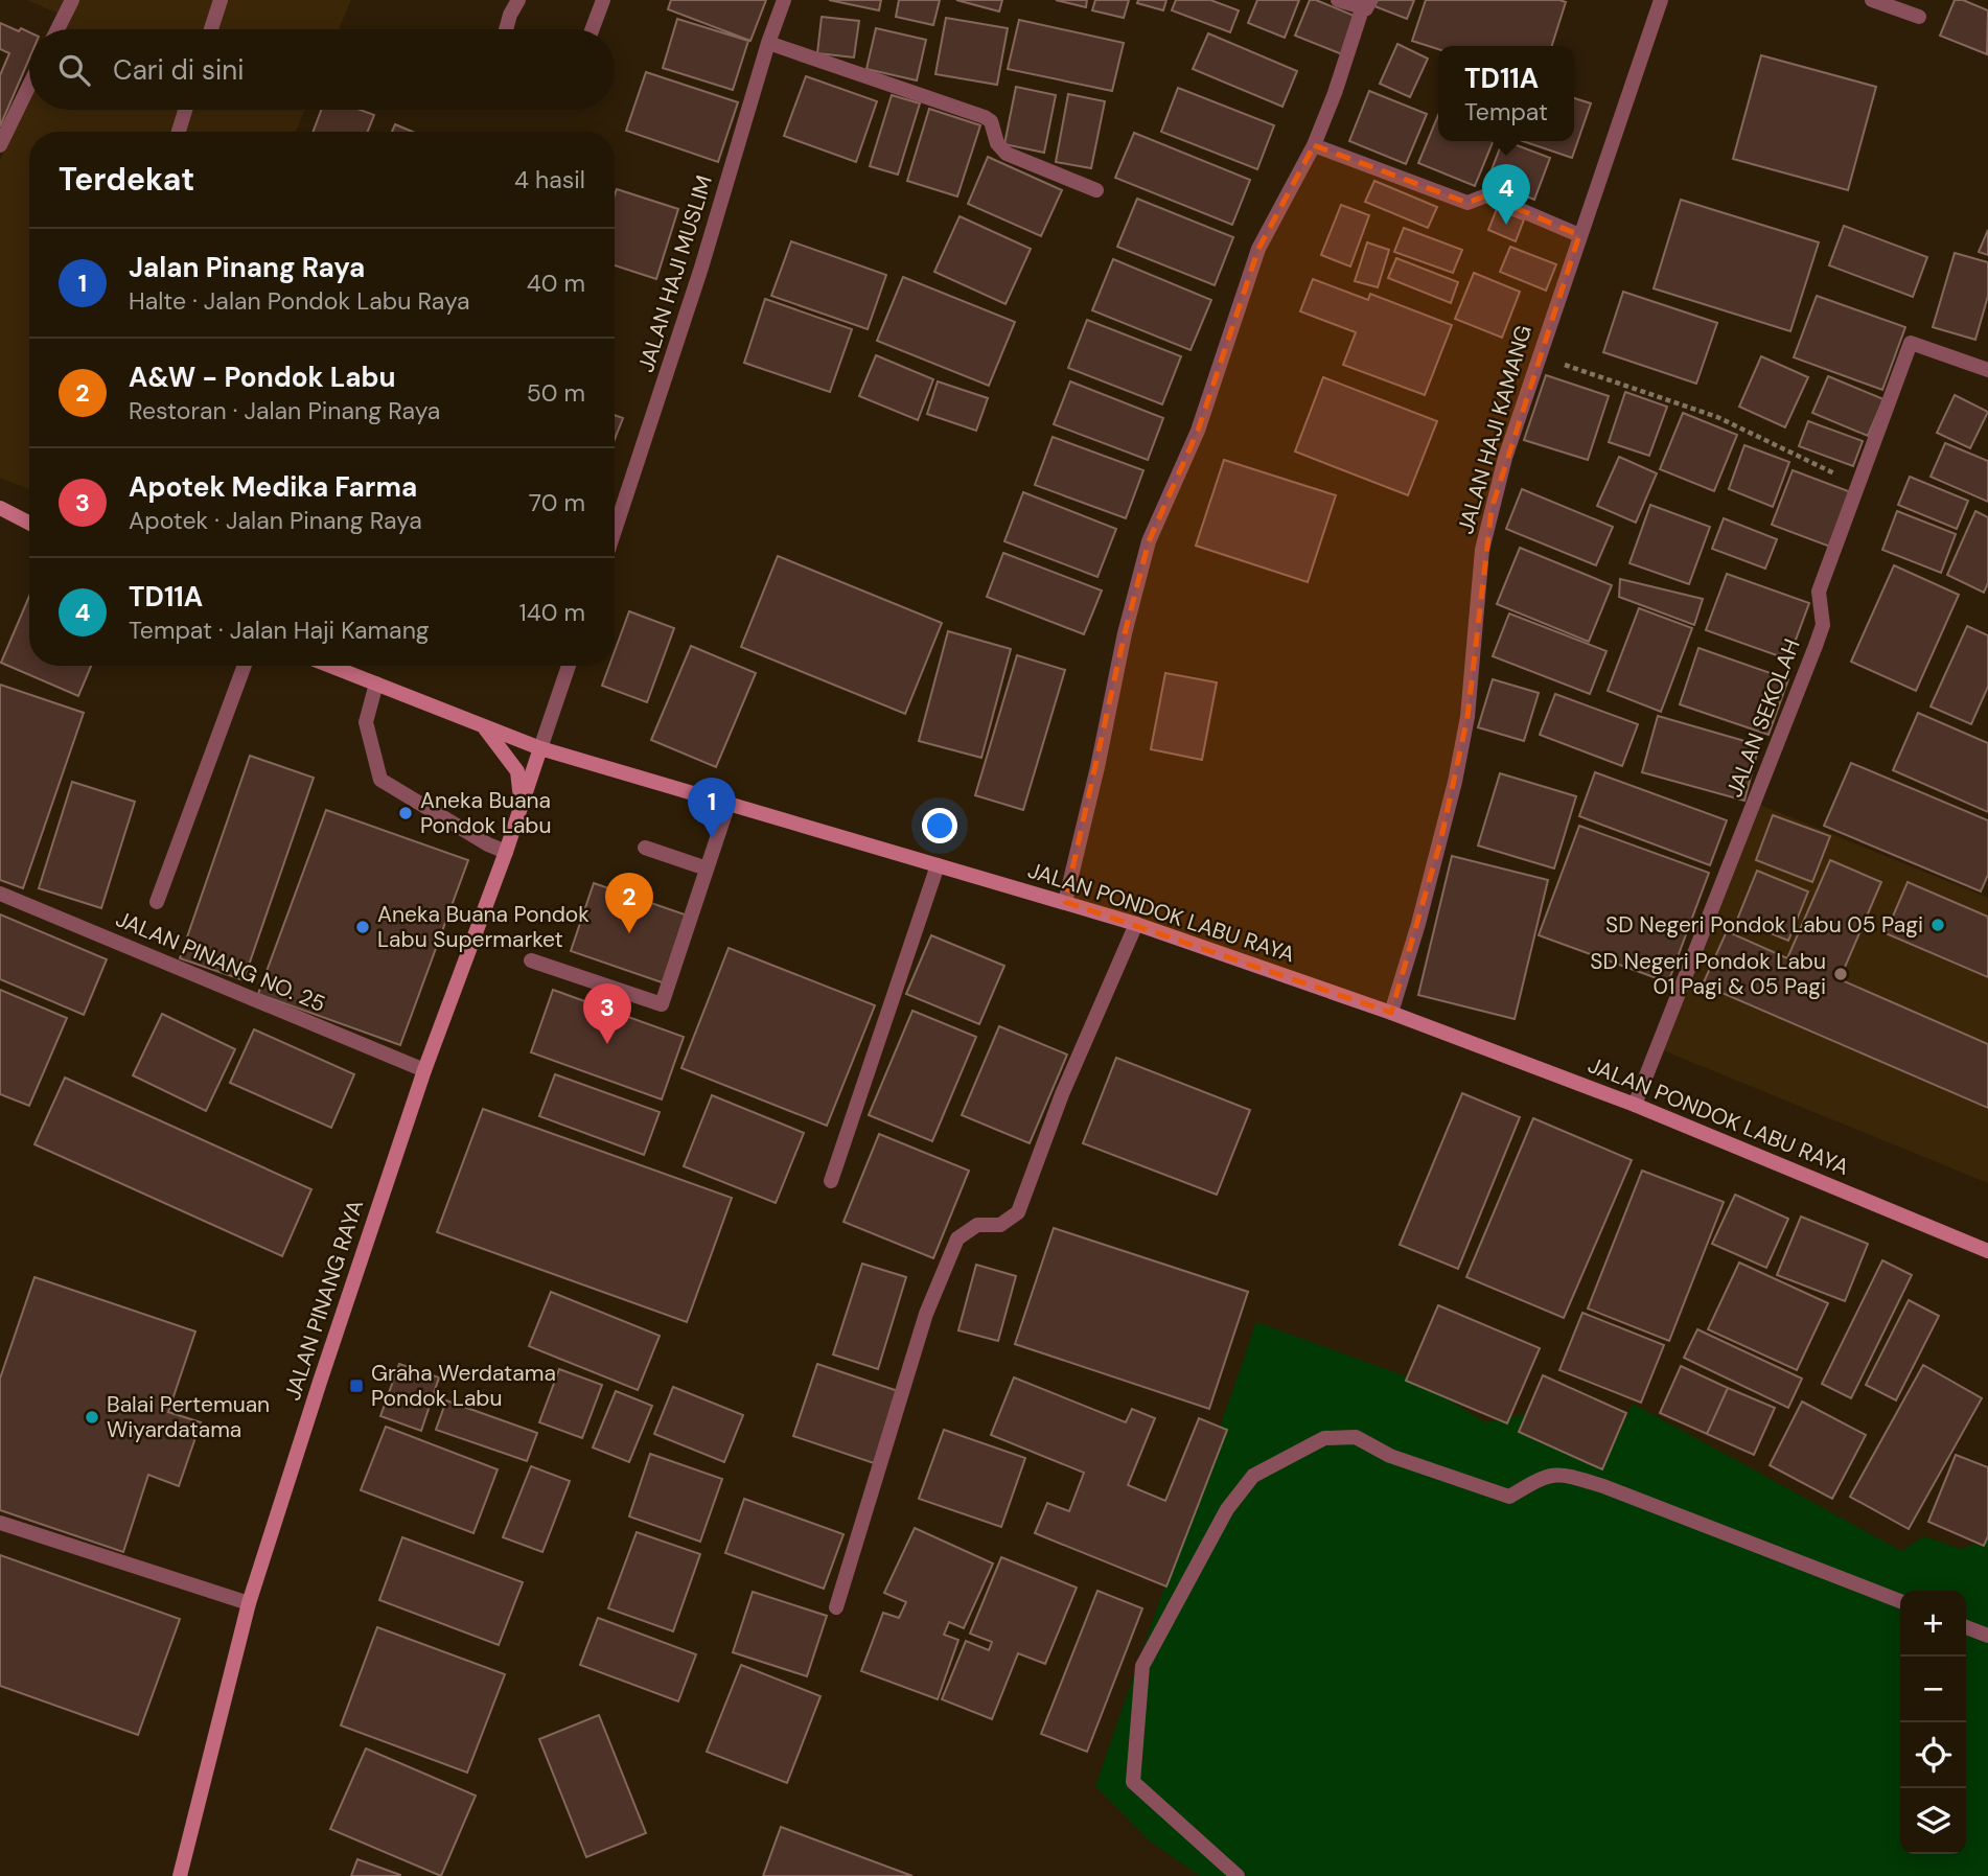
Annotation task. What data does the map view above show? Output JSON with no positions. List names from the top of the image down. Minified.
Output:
{"streets":{"main road":["JALAN PONDOK LABU RAYA","JALAN PINANG RAYA"],"street":["JALAN HAJI MUSLIM","JALAN HAJI KAMANG","JALAN SEKOLAH","JALAN PINANG NO. 25"]},"crossings":[["JALAN HAJI KAMANG","JALAN PONDOK LABU RAYA"],["JALAN SEKOLAH","JALAN PONDOK LABU RAYA"],["JALAN PONDOK LABU RAYA","JALAN PINANG RAYA"],["JALAN PINANG NO. 25","JALAN PINANG RAYA"]],"places":{"other":["Aneka Buana Pondok Labu","SD Negeri Pondok Labu 05 Pagi","Aneka Buana Pondok Labu Supermarket","SD Negeri Pondok Labu 01 Pagi & 05 Pagi","Balai Pertemuan Wiyardatama"],"transit":["Graha Werdatama Pondok Labu"]},"page":{"search":"Cari di sini","popup":["TD11A","Tempat"],"heading":["Terdekat","4 hasil"],"pins":["4","1","2","3"],"list":[{"mark":"1","name":"Jalan Pinang Raya","note":"Halte · Jalan Pondok Labu Raya","value":"40 m"},{"mark":"2","name":"A&W - Pondok Labu","note":"Restoran · Jalan Pinang Raya","value":"50 m"},{"mark":"3","name":"Apotek Medika Farma","note":"Apotek · Jalan Pinang Raya","value":"70 m"},{"mark":"4","name":"TD11A","note":"Tempat · Jalan Haji Kamang","value":"140 m"}],"map_buttons":["+","−"]}}
